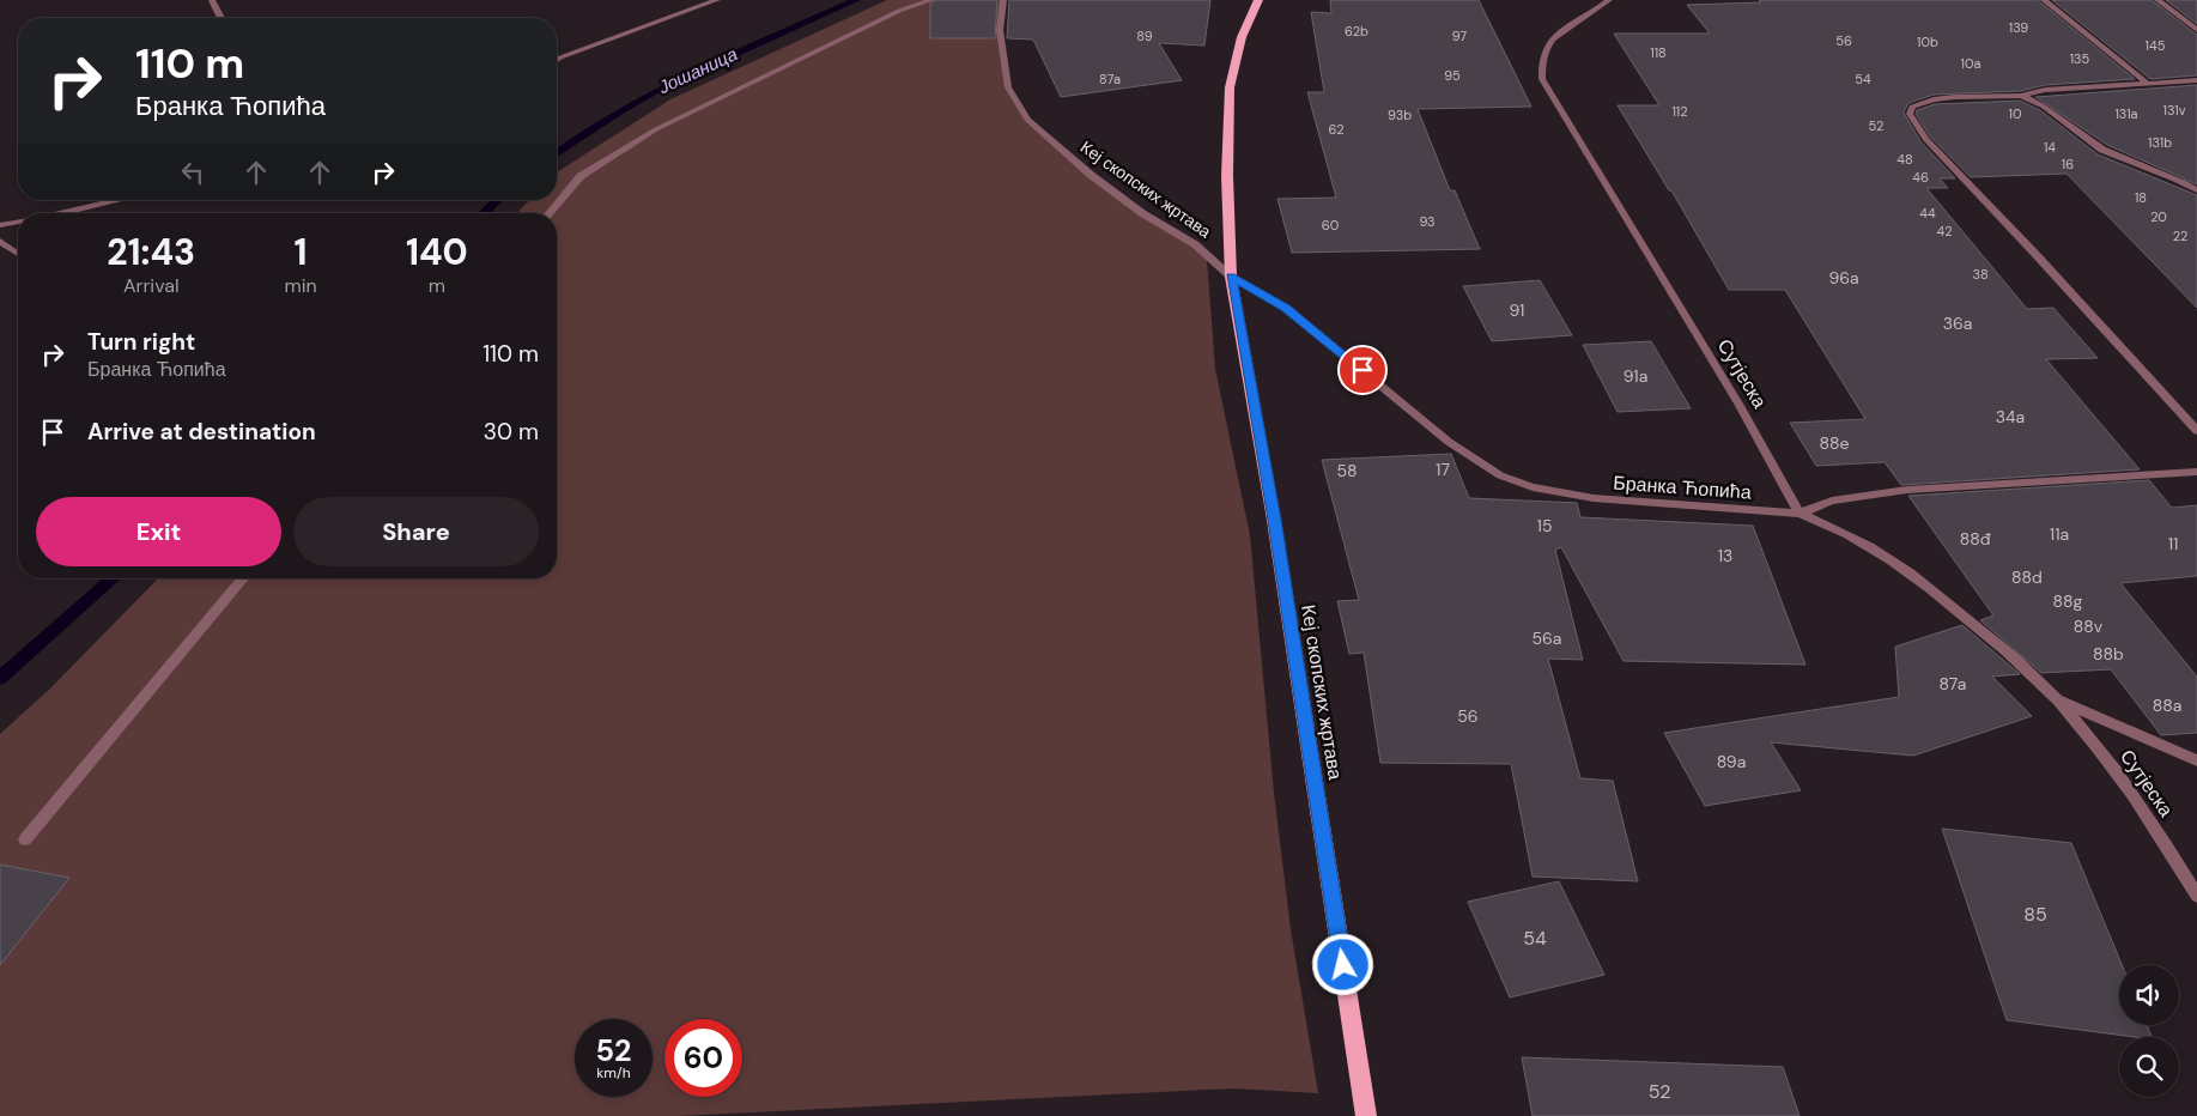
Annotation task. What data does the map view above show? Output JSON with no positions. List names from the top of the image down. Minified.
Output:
{"streets":{"main road":["Кеј скопских жртава"],"street":["Сутјеска","Бранка Ћопића"]},"crossings":[["Кеј скопских жртава","Бранка Ћопића"],["Сутјеска","Бранка Ћопића"]],"water":["Јошаница"],"house_numbers":["139","62b","89","97","56","10b","145","118","135","10a","95","87a","54","131v","112","10","131a","93b","52","62","131b","14","48","16","46","18","44","20","93","60","42","22","38","96a","91","36a","91a","34a","88e","17","58","15","11a","88đ","11","13","88d","88g","88v","56a","88b","87a","88a","56","89a","85","54","52"],"page":{"turn":["110 m","Бранка Ћопића"],"eta":["21:43","Arrival","1","min","140","m"],"list":[{"name":"Turn right","note":"Бранка Ћопића","value":"110 m"},{"name":"Arrive at destination","value":"30 m"}],"buttons":["Exit","Share"],"speed":"52 km/h","limit":"60"}}
